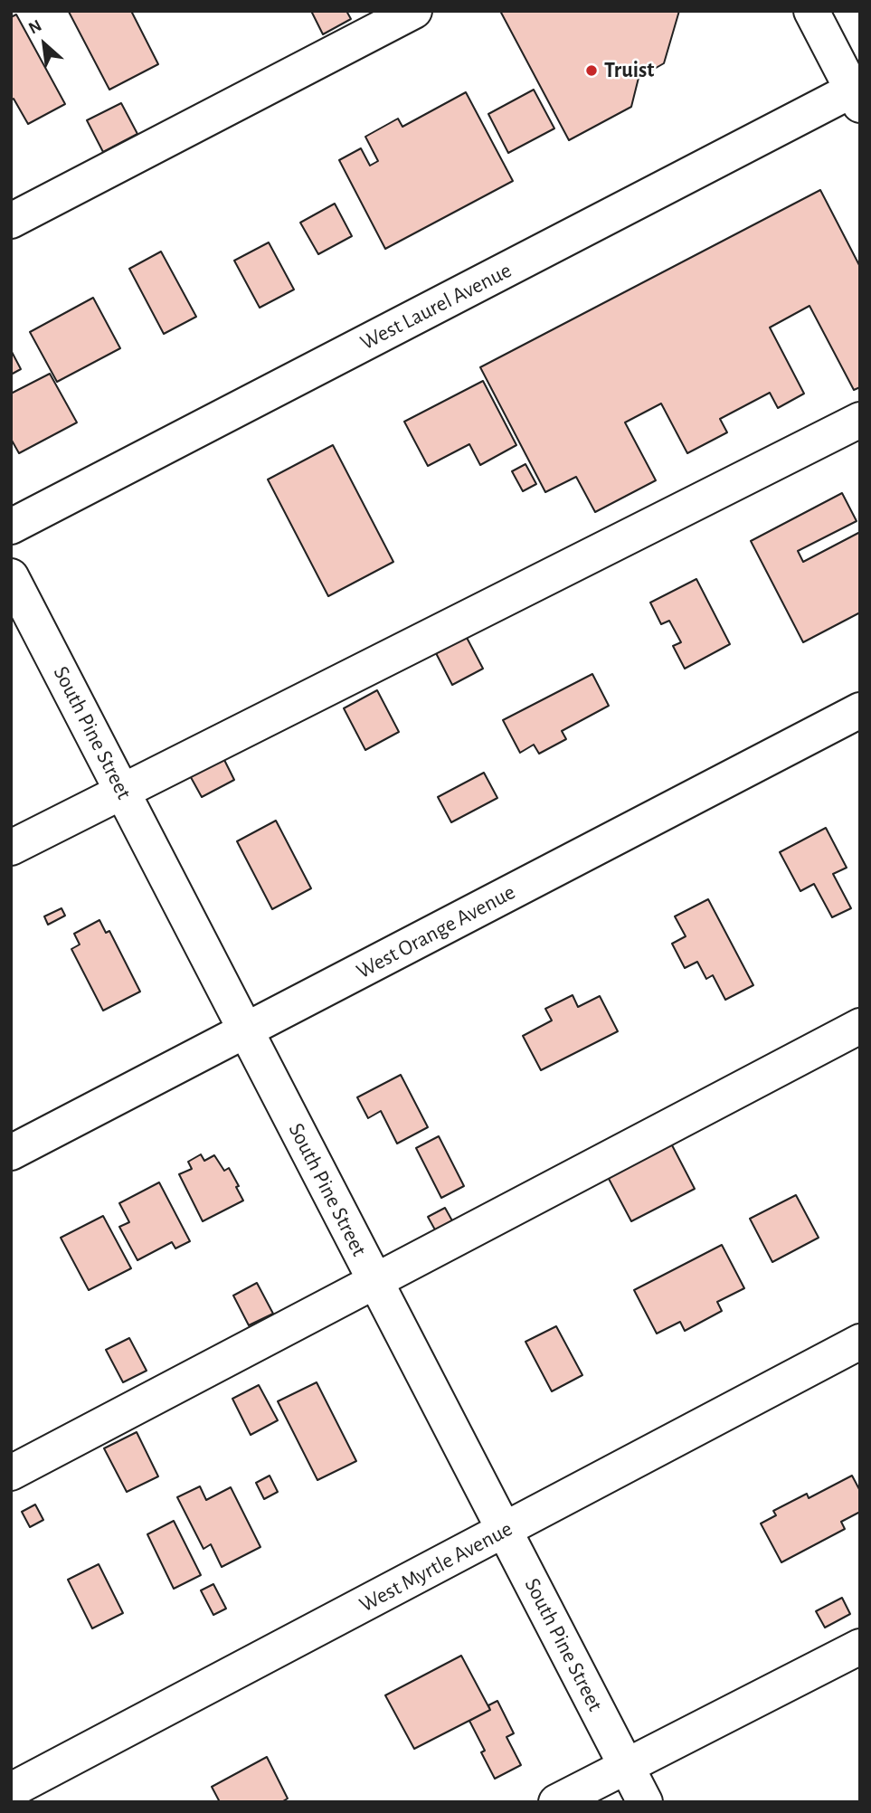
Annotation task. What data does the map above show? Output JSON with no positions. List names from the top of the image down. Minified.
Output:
{"streets":{"street":["West Laurel Avenue","South Pine Street","West Orange Avenue","West Myrtle Avenue"]},"crossings":[["South Pine Street","West Orange Avenue"],["South Pine Street","West Myrtle Avenue"]],"places":["Truist"],"north":"top left"}
